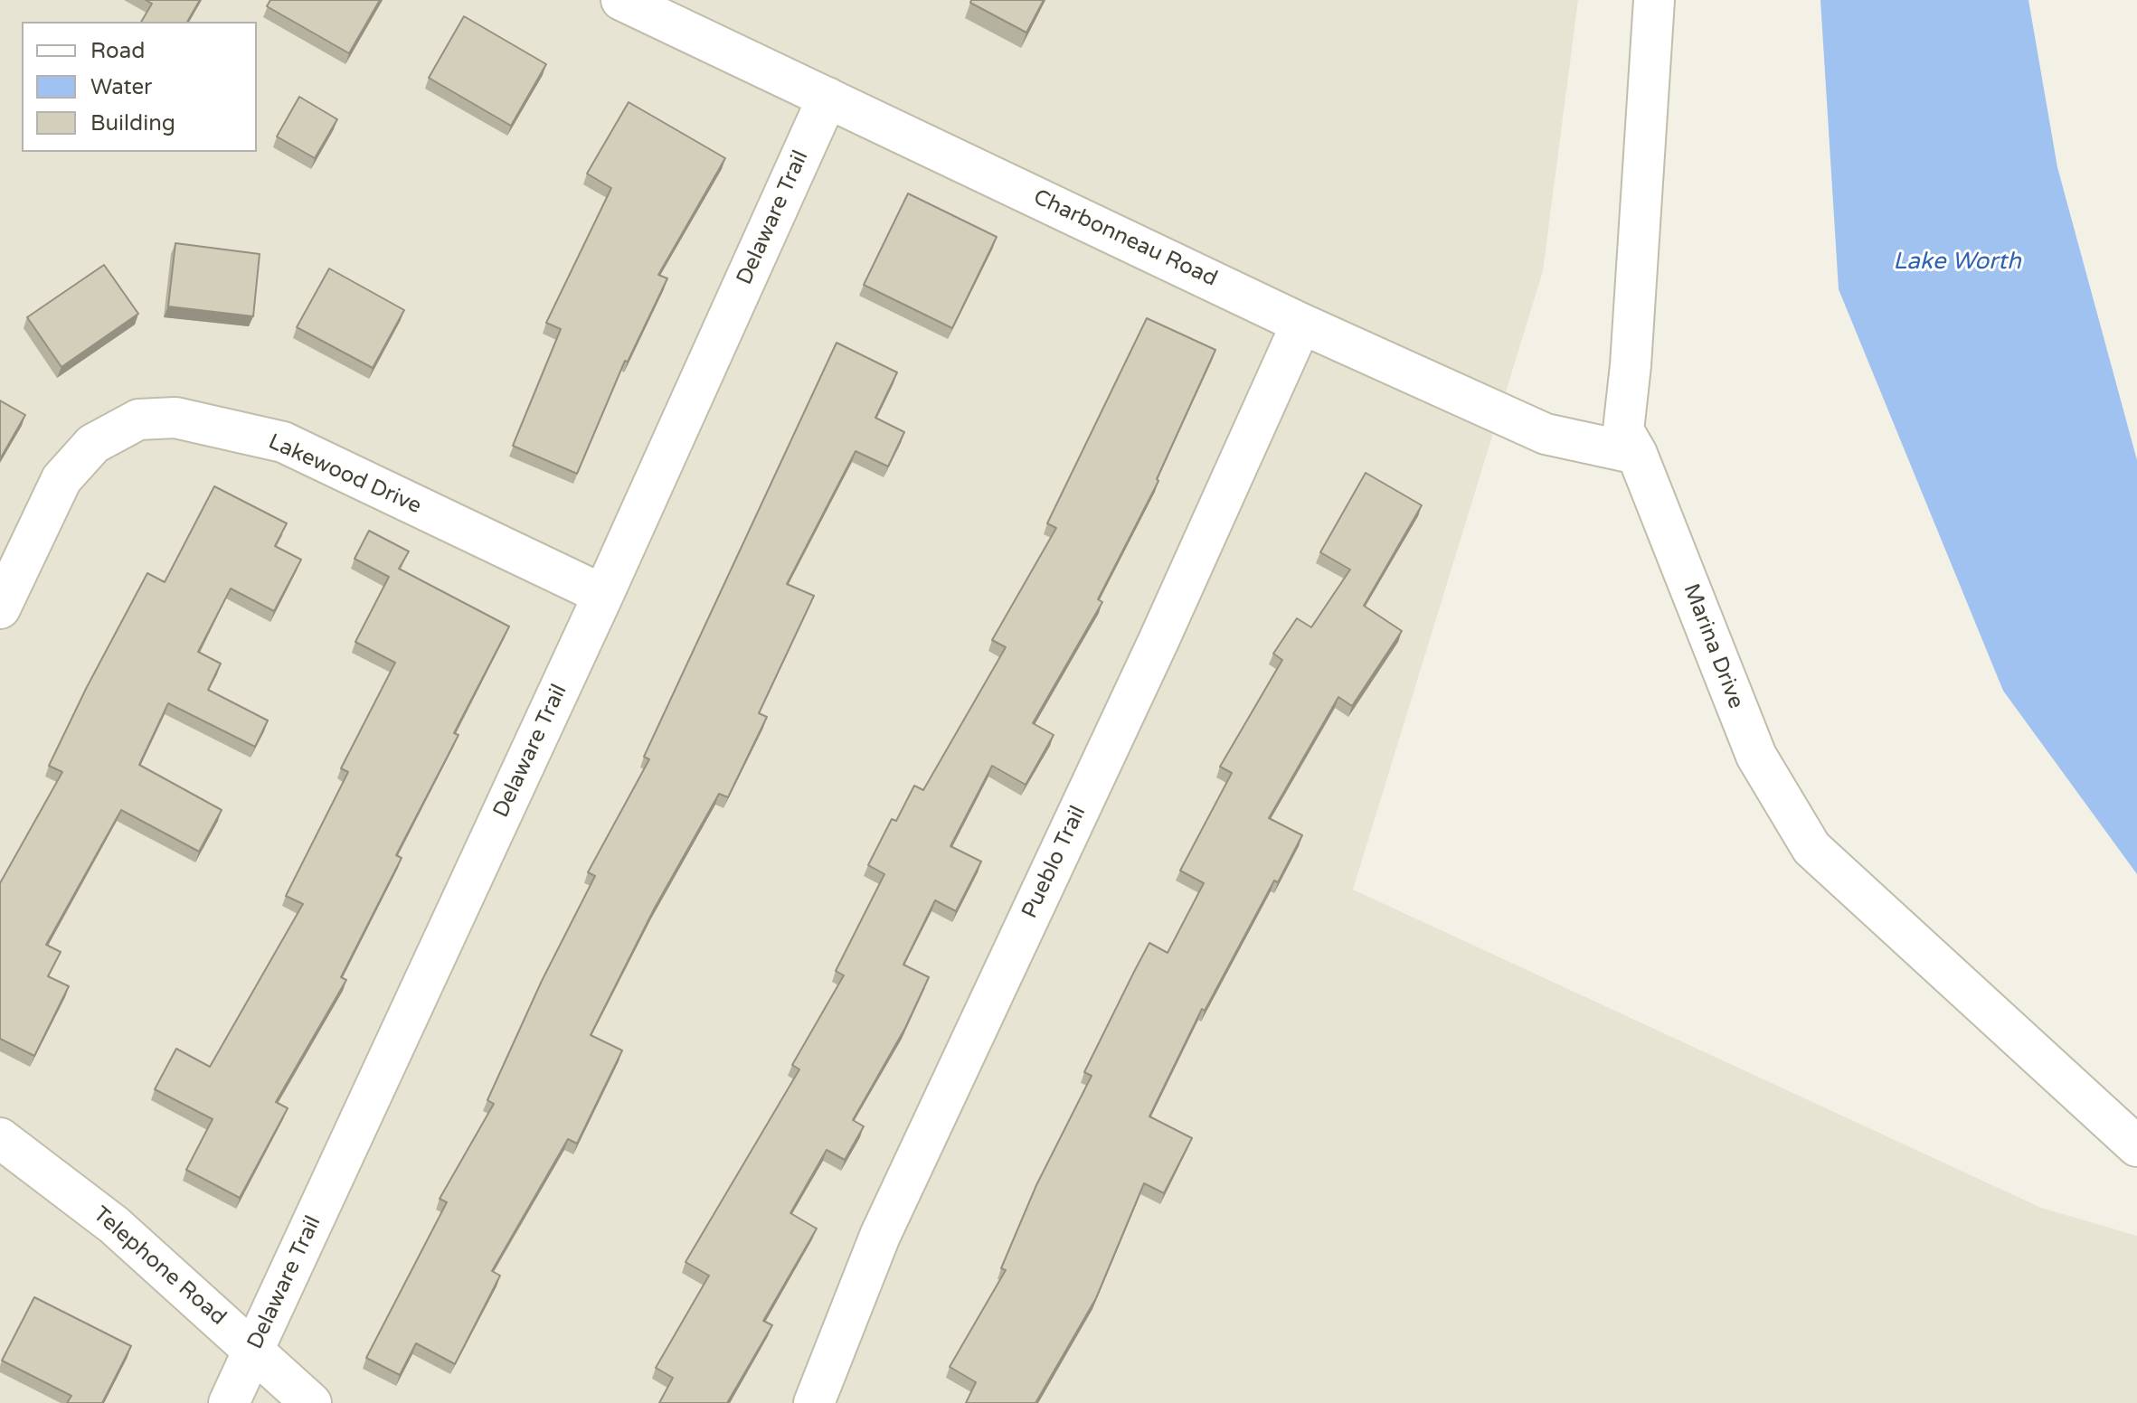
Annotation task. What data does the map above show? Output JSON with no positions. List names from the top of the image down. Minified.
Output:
{"streets":{"street":["Delaware Trail","Charbonneau Road","Lakewood Drive","Marina Drive","Pueblo Trail","Telephone Road"]},"crossings":[["Delaware Trail","Charbonneau Road"],["Delaware Trail","Lakewood Drive"],["Delaware Trail","Telephone Road"],["Charbonneau Road","Marina Drive"],["Charbonneau Road","Pueblo Trail"]],"water":["Lake Worth"],"legend":["Road","Water","Building"]}
